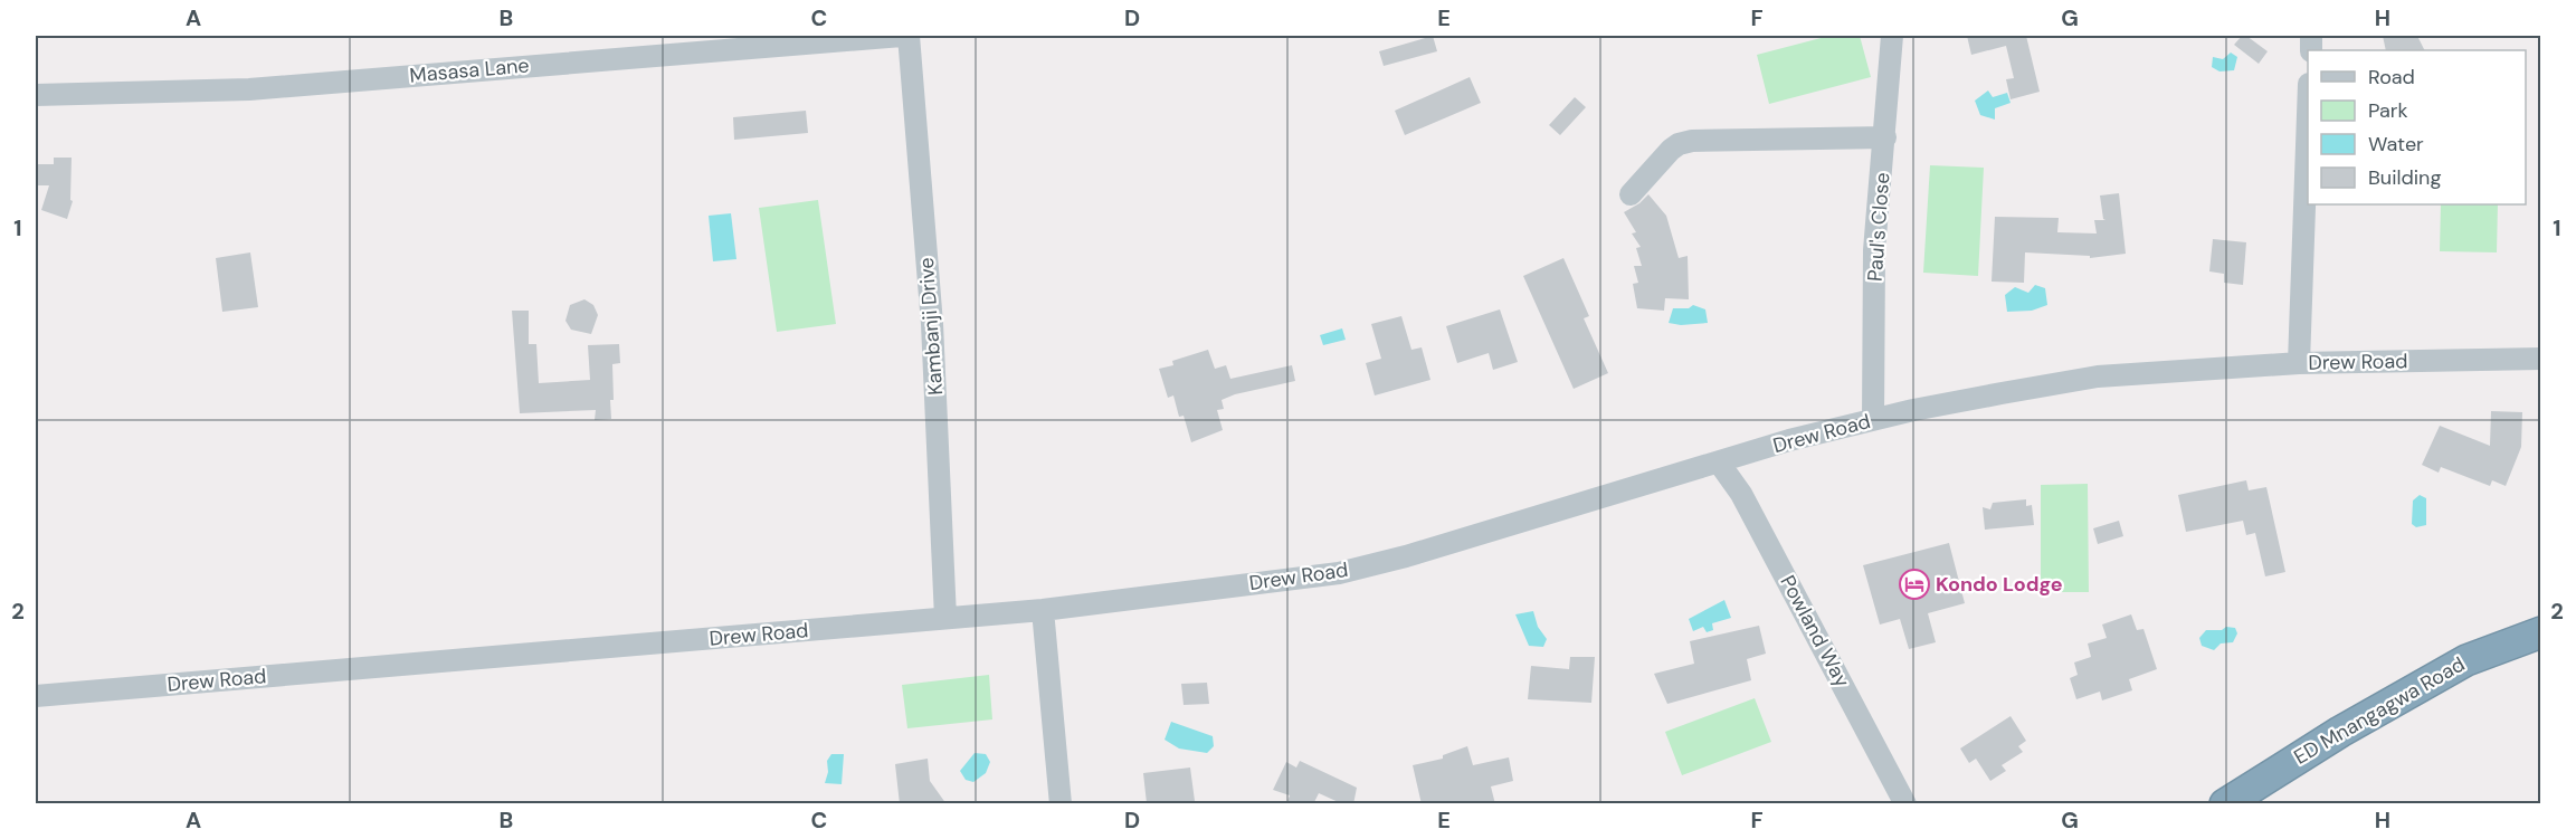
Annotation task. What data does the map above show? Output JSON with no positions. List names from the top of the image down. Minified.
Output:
{"streets":{"highway":["ED Mnangagwa Road"],"street":["Masasa Lane","Paul's Close","Kambanji Drive","Drew Road","Powland Way"]},"crossings":[["Paul's Close","Drew Road"],["Kambanji Drive","Drew Road"],["Drew Road","Powland Way"]],"places":{"hotel":["Kondo Lodge"]},"legend":["Road","Park","Water","Building"],"grid":{"columns":["A","B","C","D","E","F","G","H"],"rows":["1","2"]}}
